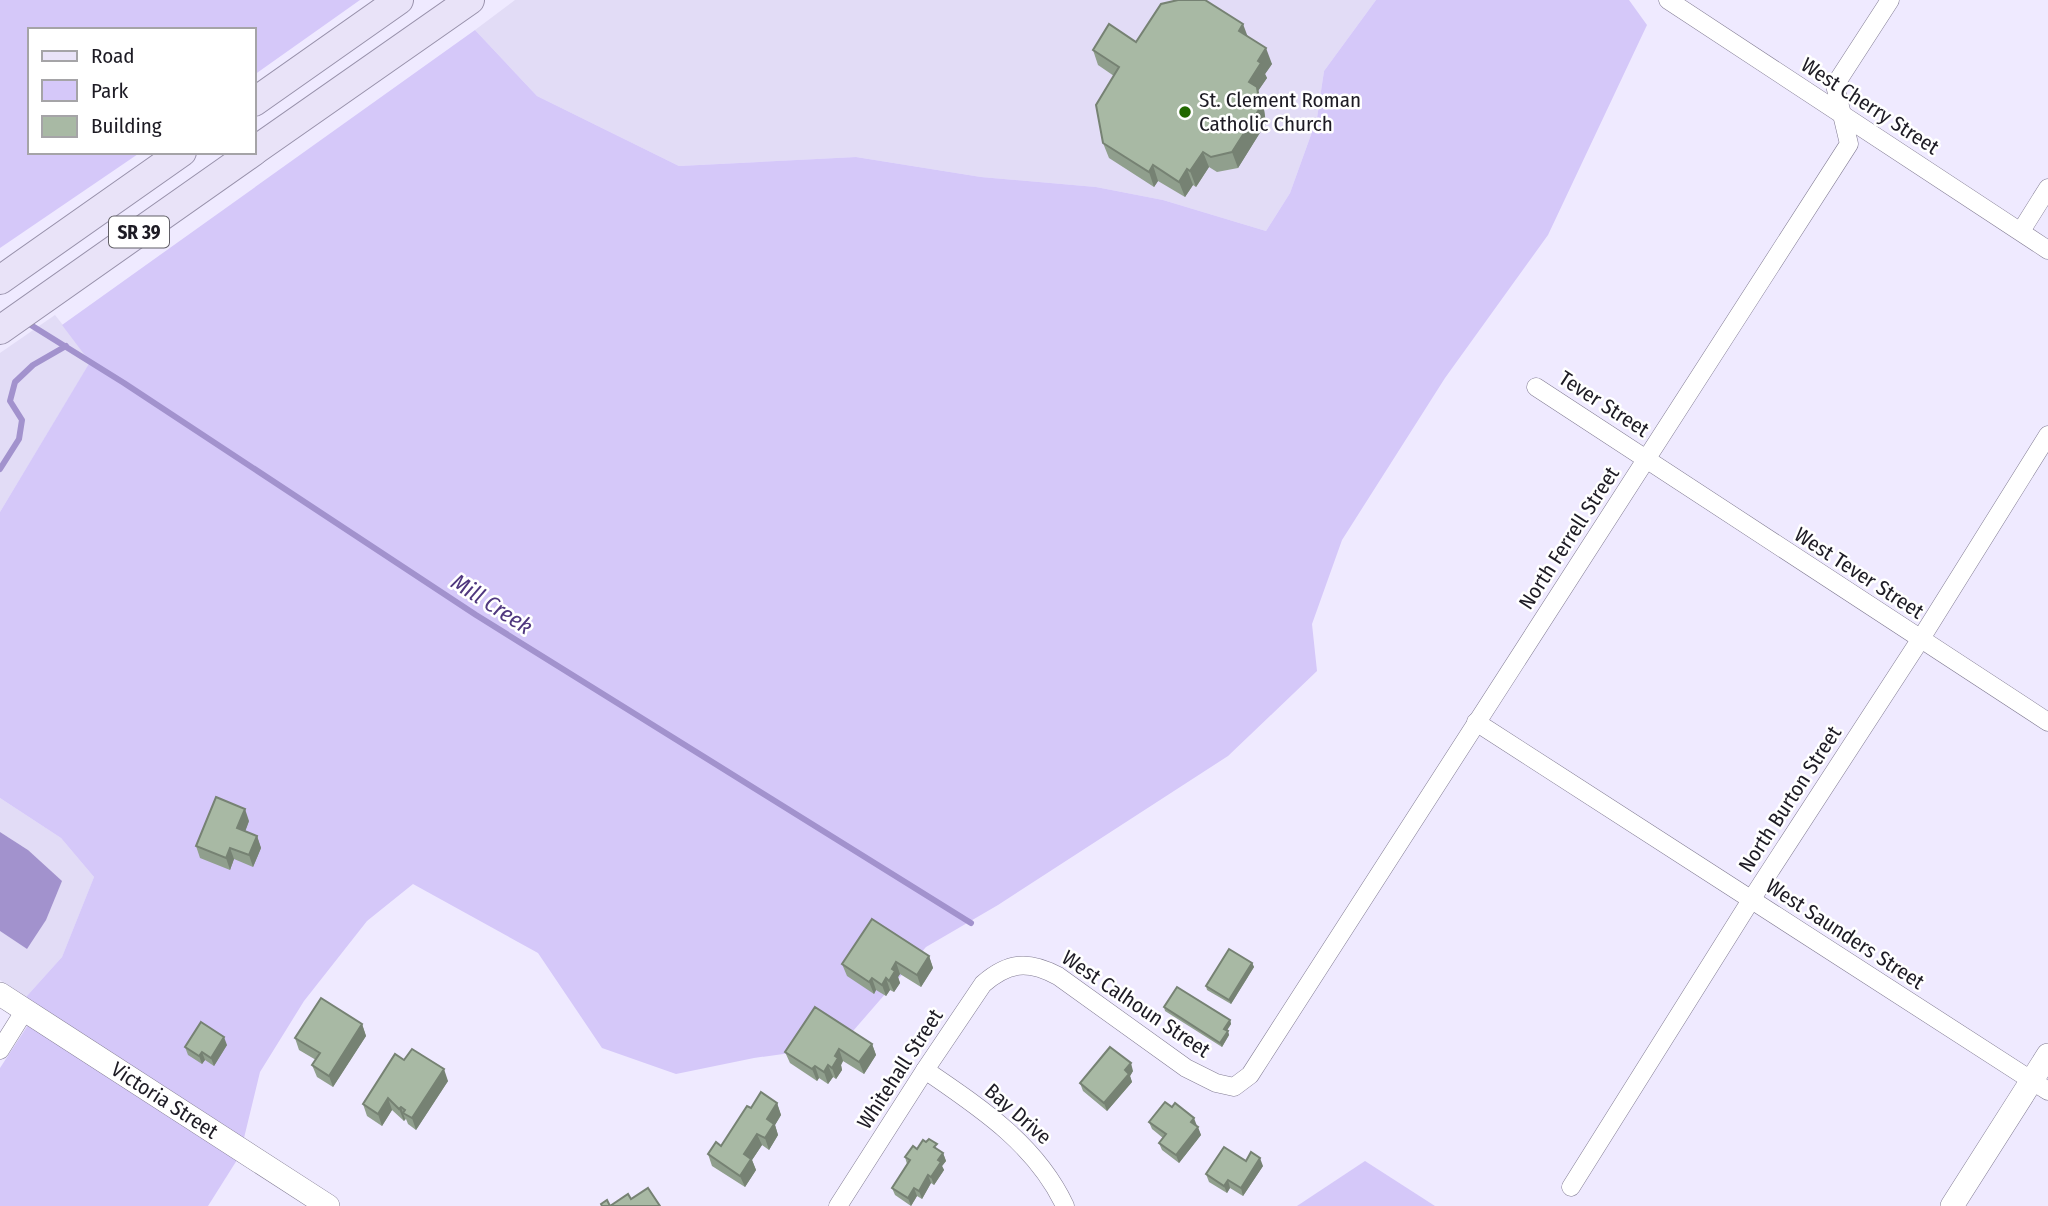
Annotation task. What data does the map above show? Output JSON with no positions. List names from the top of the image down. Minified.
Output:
{"streets":{"main road":["SR 39"],"street":["West Cherry Street","Tever Street","North Ferrell Street","West Tever Street","North Burton Street","West Saunders Street","West Calhoun Street","Whitehall Street","Victoria Street","Bay Drive"]},"crossings":[["West Cherry Street","North Ferrell Street"],["Tever Street","North Ferrell Street"],["Tever Street","West Tever Street"],["North Ferrell Street","West Tever Street"],["North Ferrell Street","West Saunders Street"],["North Ferrell Street","West Calhoun Street"],["West Tever Street","North Burton Street"],["North Burton Street","West Saunders Street"],["West Calhoun Street","Whitehall Street"],["Whitehall Street","Bay Drive"]],"water":["Mill Creek"],"places":["St. Clement Roman Catholic Church"],"legend":["Road","Park","Building"]}
